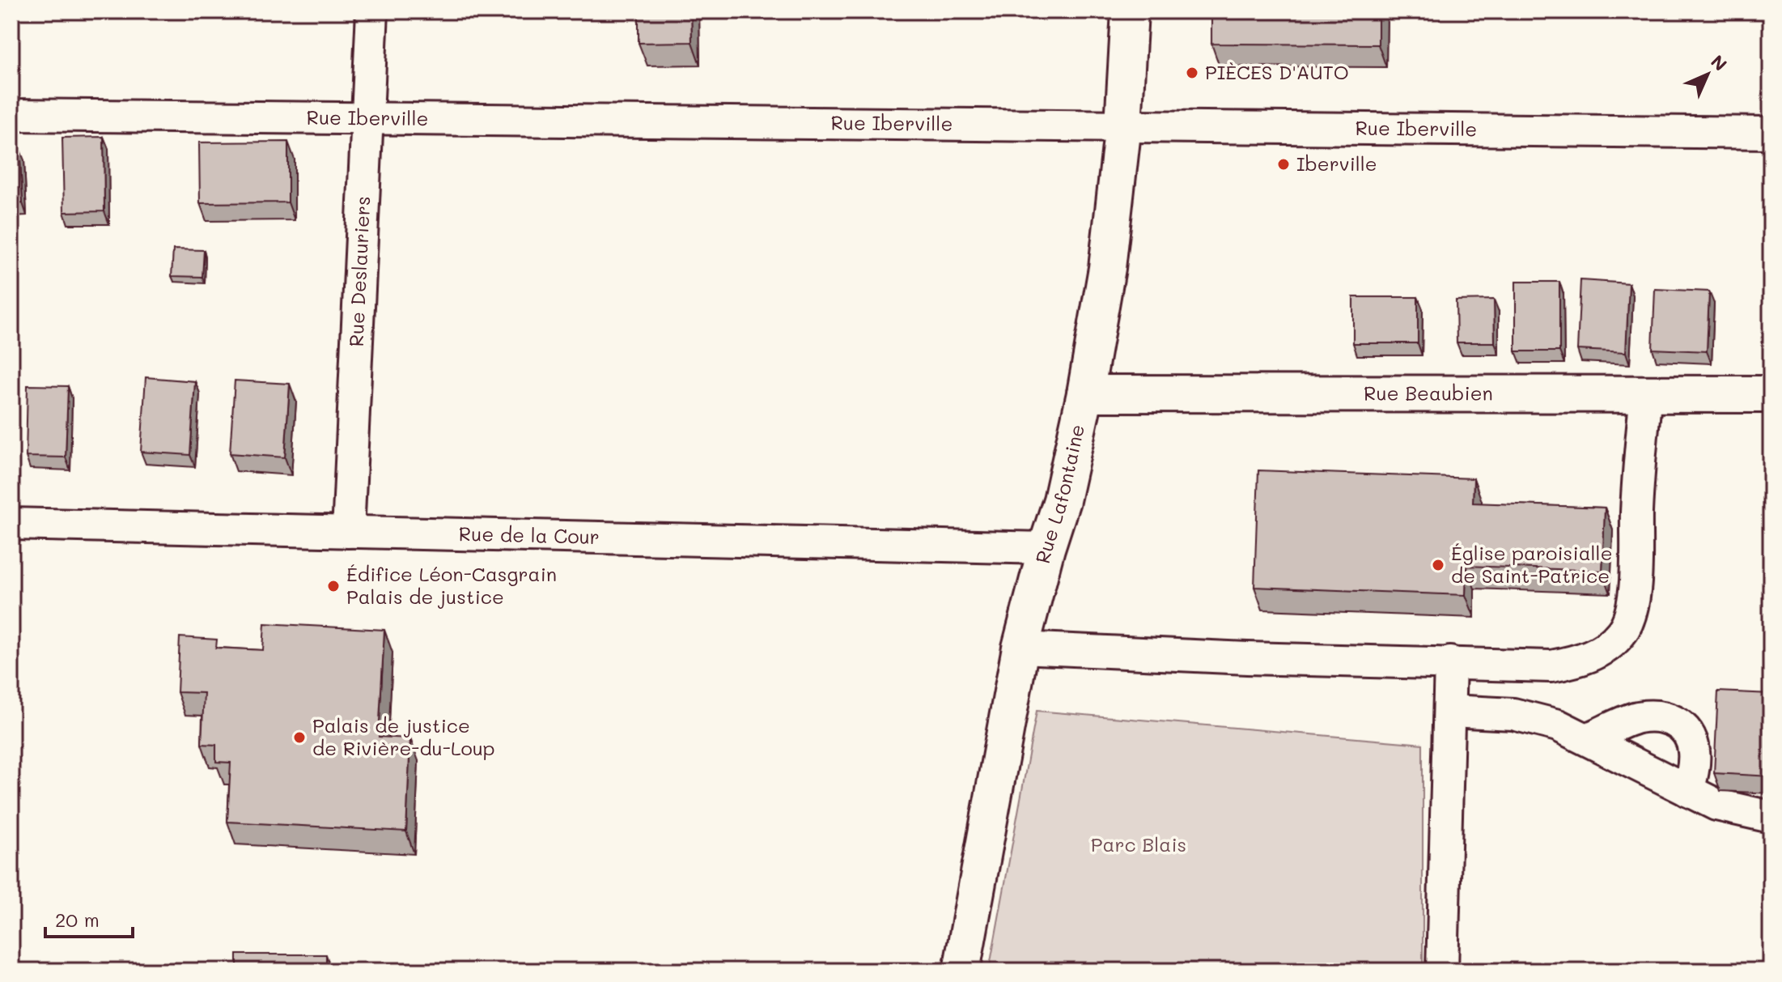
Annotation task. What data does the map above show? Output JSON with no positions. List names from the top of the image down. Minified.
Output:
{"streets":{"main road":["Rue Beaubien","Rue Lafontaine"],"street":["Rue Iberville","Rue Deslauriers","Rue de la Cour"]},"crossings":[["Rue Iberville","Rue Deslauriers"],["Rue Iberville","Rue Lafontaine"],["Rue Deslauriers","Rue de la Cour"],["Rue Beaubien","Rue Lafontaine"],["Rue Lafontaine","Rue de la Cour"]],"parks":["Parc Blais"],"places":["PIÈCES D'AUTO","Iberville","Église paroisialle de Saint-Patrice","Édifice Léon-Casgrain Palais de justice","Palais de justice de Rivière-du-Loup"],"scale_bar":"20 m","north":"top right"}
